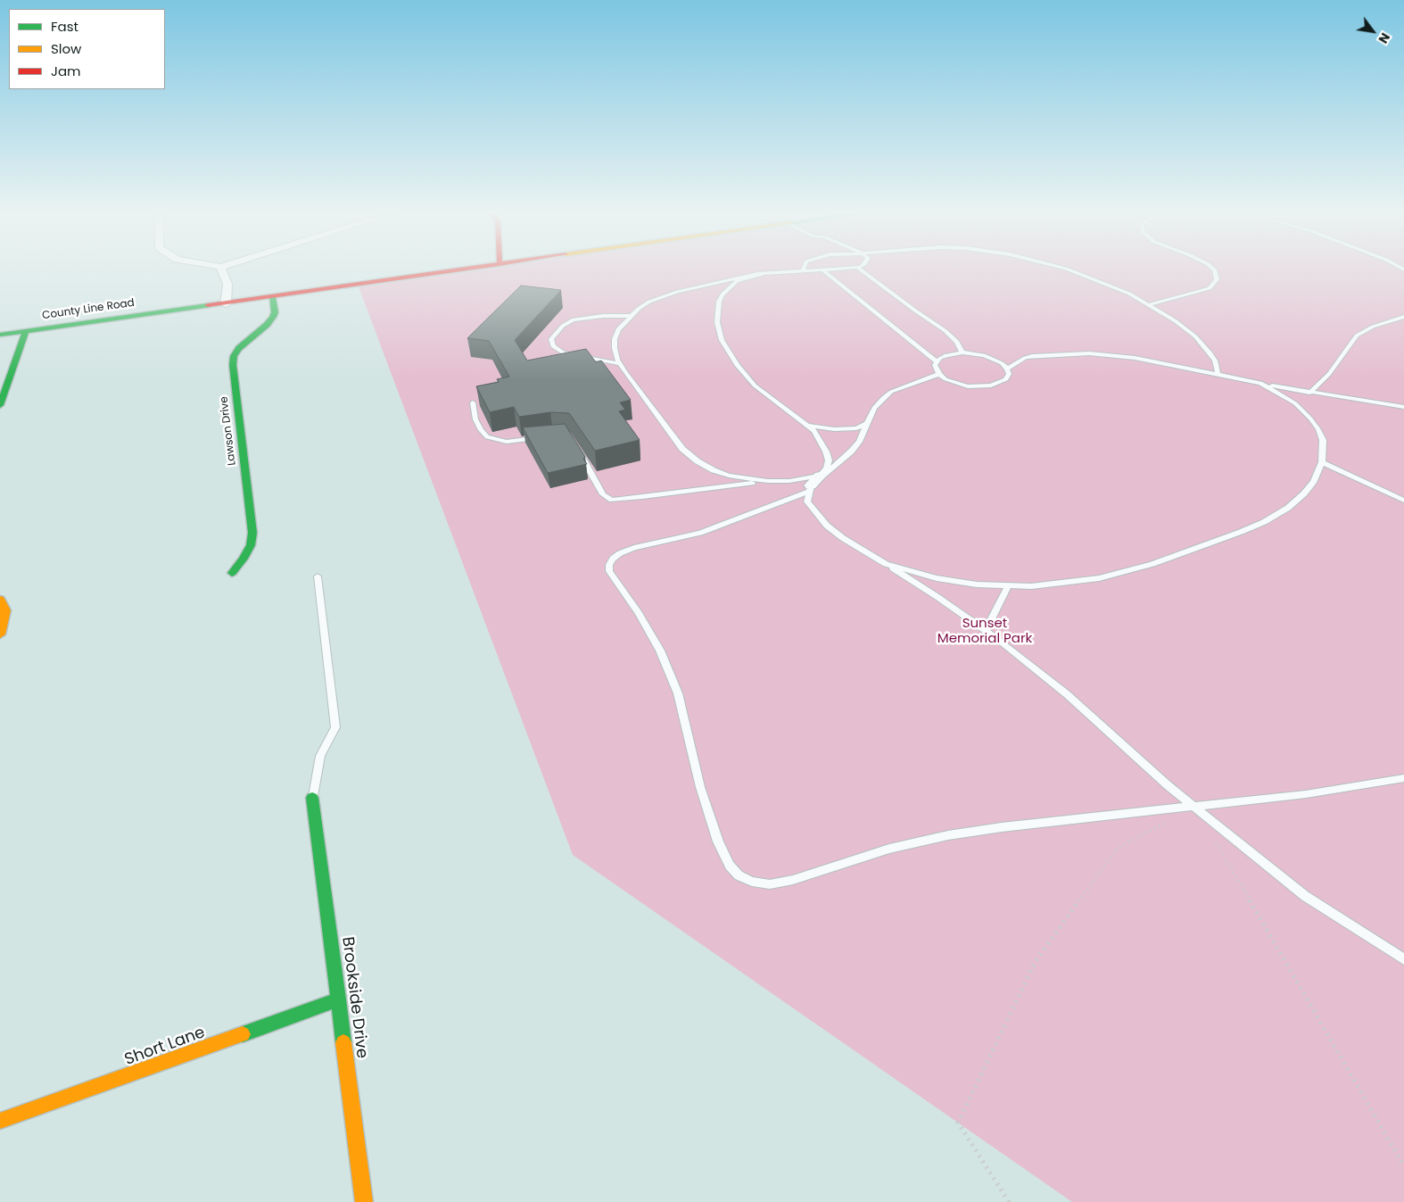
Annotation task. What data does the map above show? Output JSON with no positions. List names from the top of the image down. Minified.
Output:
{"streets":{"street":["County Line Road","Lawson Drive","Brookside Drive","Short Lane"]},"crossings":[["County Line Road","Lawson Drive"],["Brookside Drive","Short Lane"]],"parks":["Sunset Memorial Park"],"legend":["Fast","Slow","Jam"],"north":"bottom right"}
